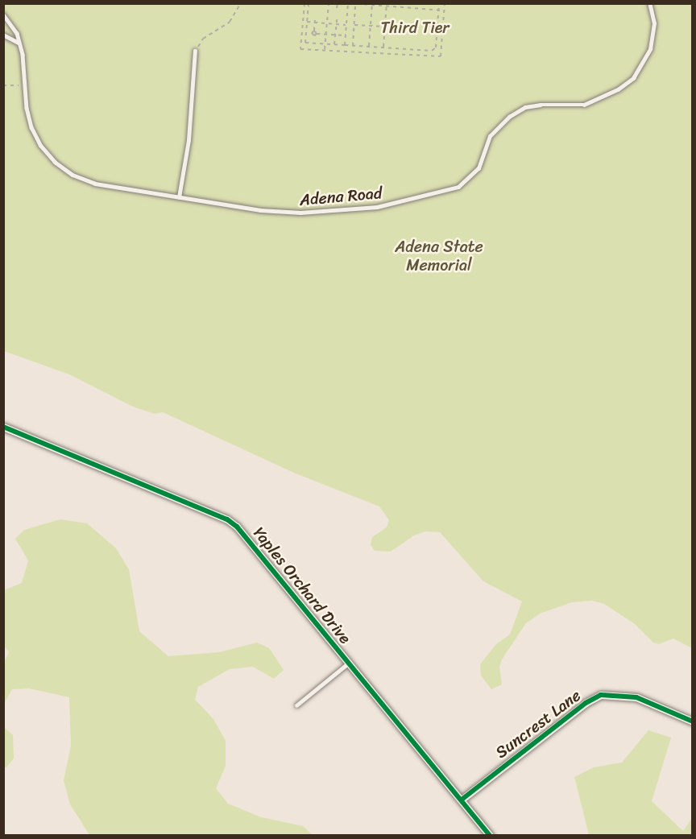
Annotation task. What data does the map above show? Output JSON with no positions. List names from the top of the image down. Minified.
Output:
{"streets":{"street":["Yaples Orchard Drive","Suncrest Lane"],"lane":["Adena Road"]},"crossings":[["Yaples Orchard Drive","Suncrest Lane"]],"parks":["Third Tier","Adena State Memorial"]}
